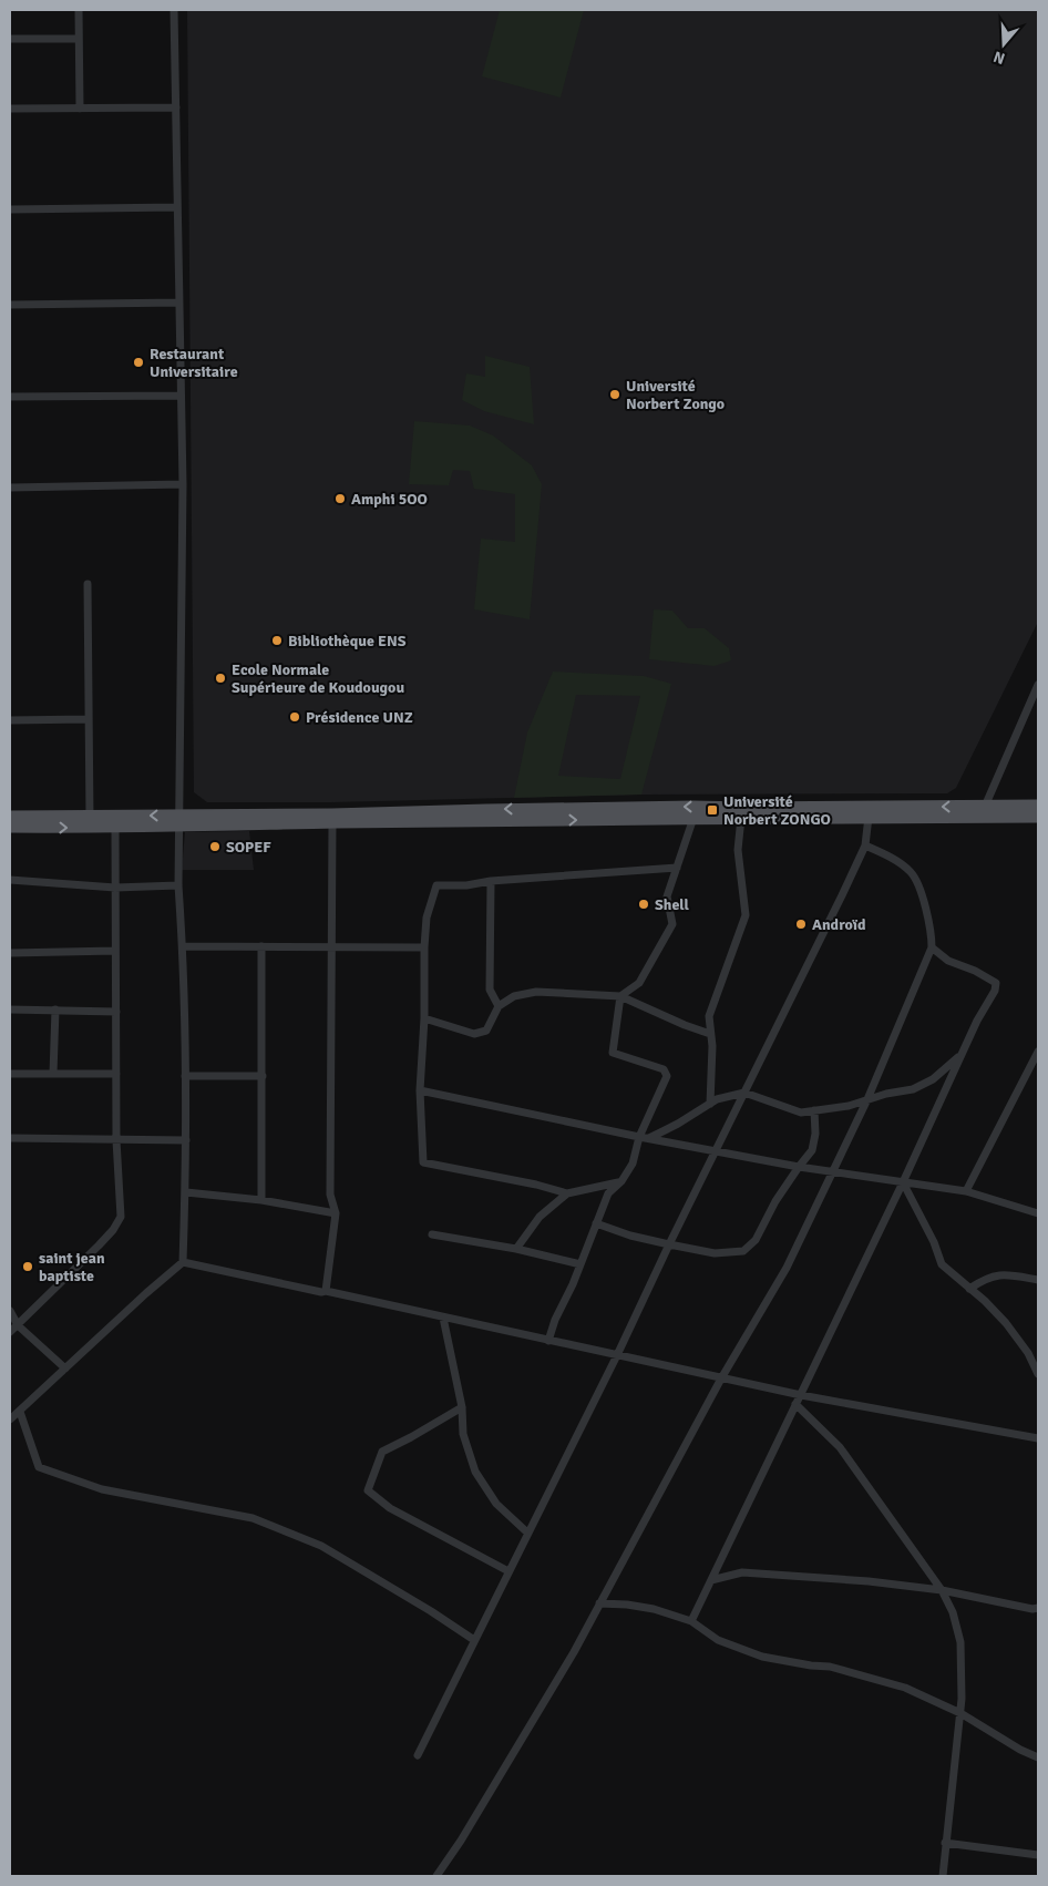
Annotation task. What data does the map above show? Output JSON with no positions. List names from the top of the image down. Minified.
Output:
{"places":{"other":["Restaurant Universitaire","Université Norbert Zongo","Amphi 5OO","Bibliothèque ENS","Ecole Normale Supérieure de Koudougou","Présidence UNZ","SOPEF","Shell","Androïd","saint jean baptiste"],"transit":["Université Norbert ZONGO"]},"north":"bottom"}
